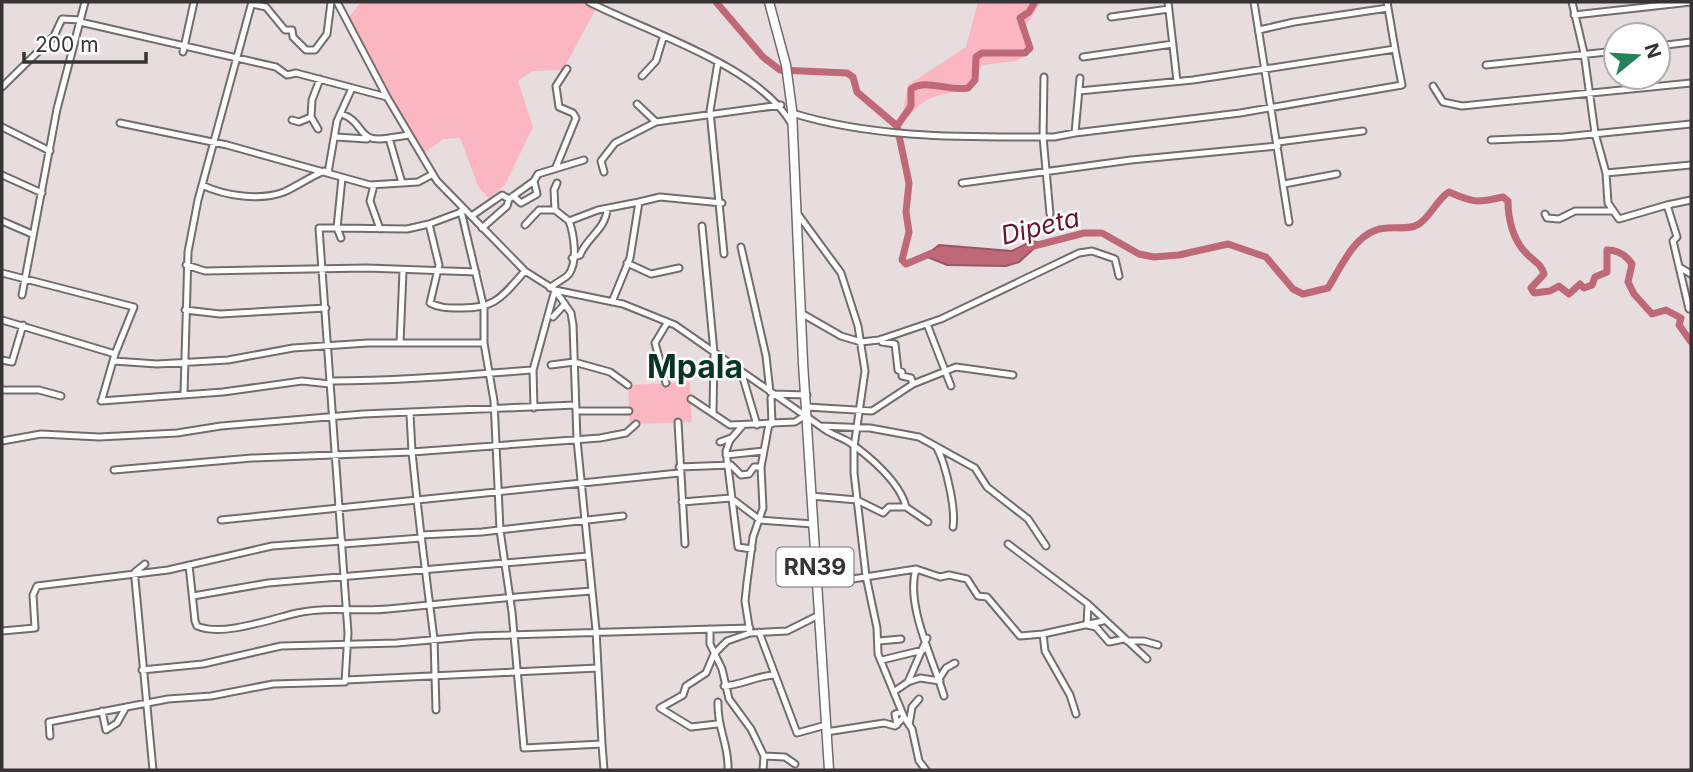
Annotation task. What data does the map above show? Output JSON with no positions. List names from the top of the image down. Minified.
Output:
{"streets":{"highway":["RN39"]},"districts":["Mpala"],"water":["Dipeta"],"scale_bar":"200 m","north":"right"}
